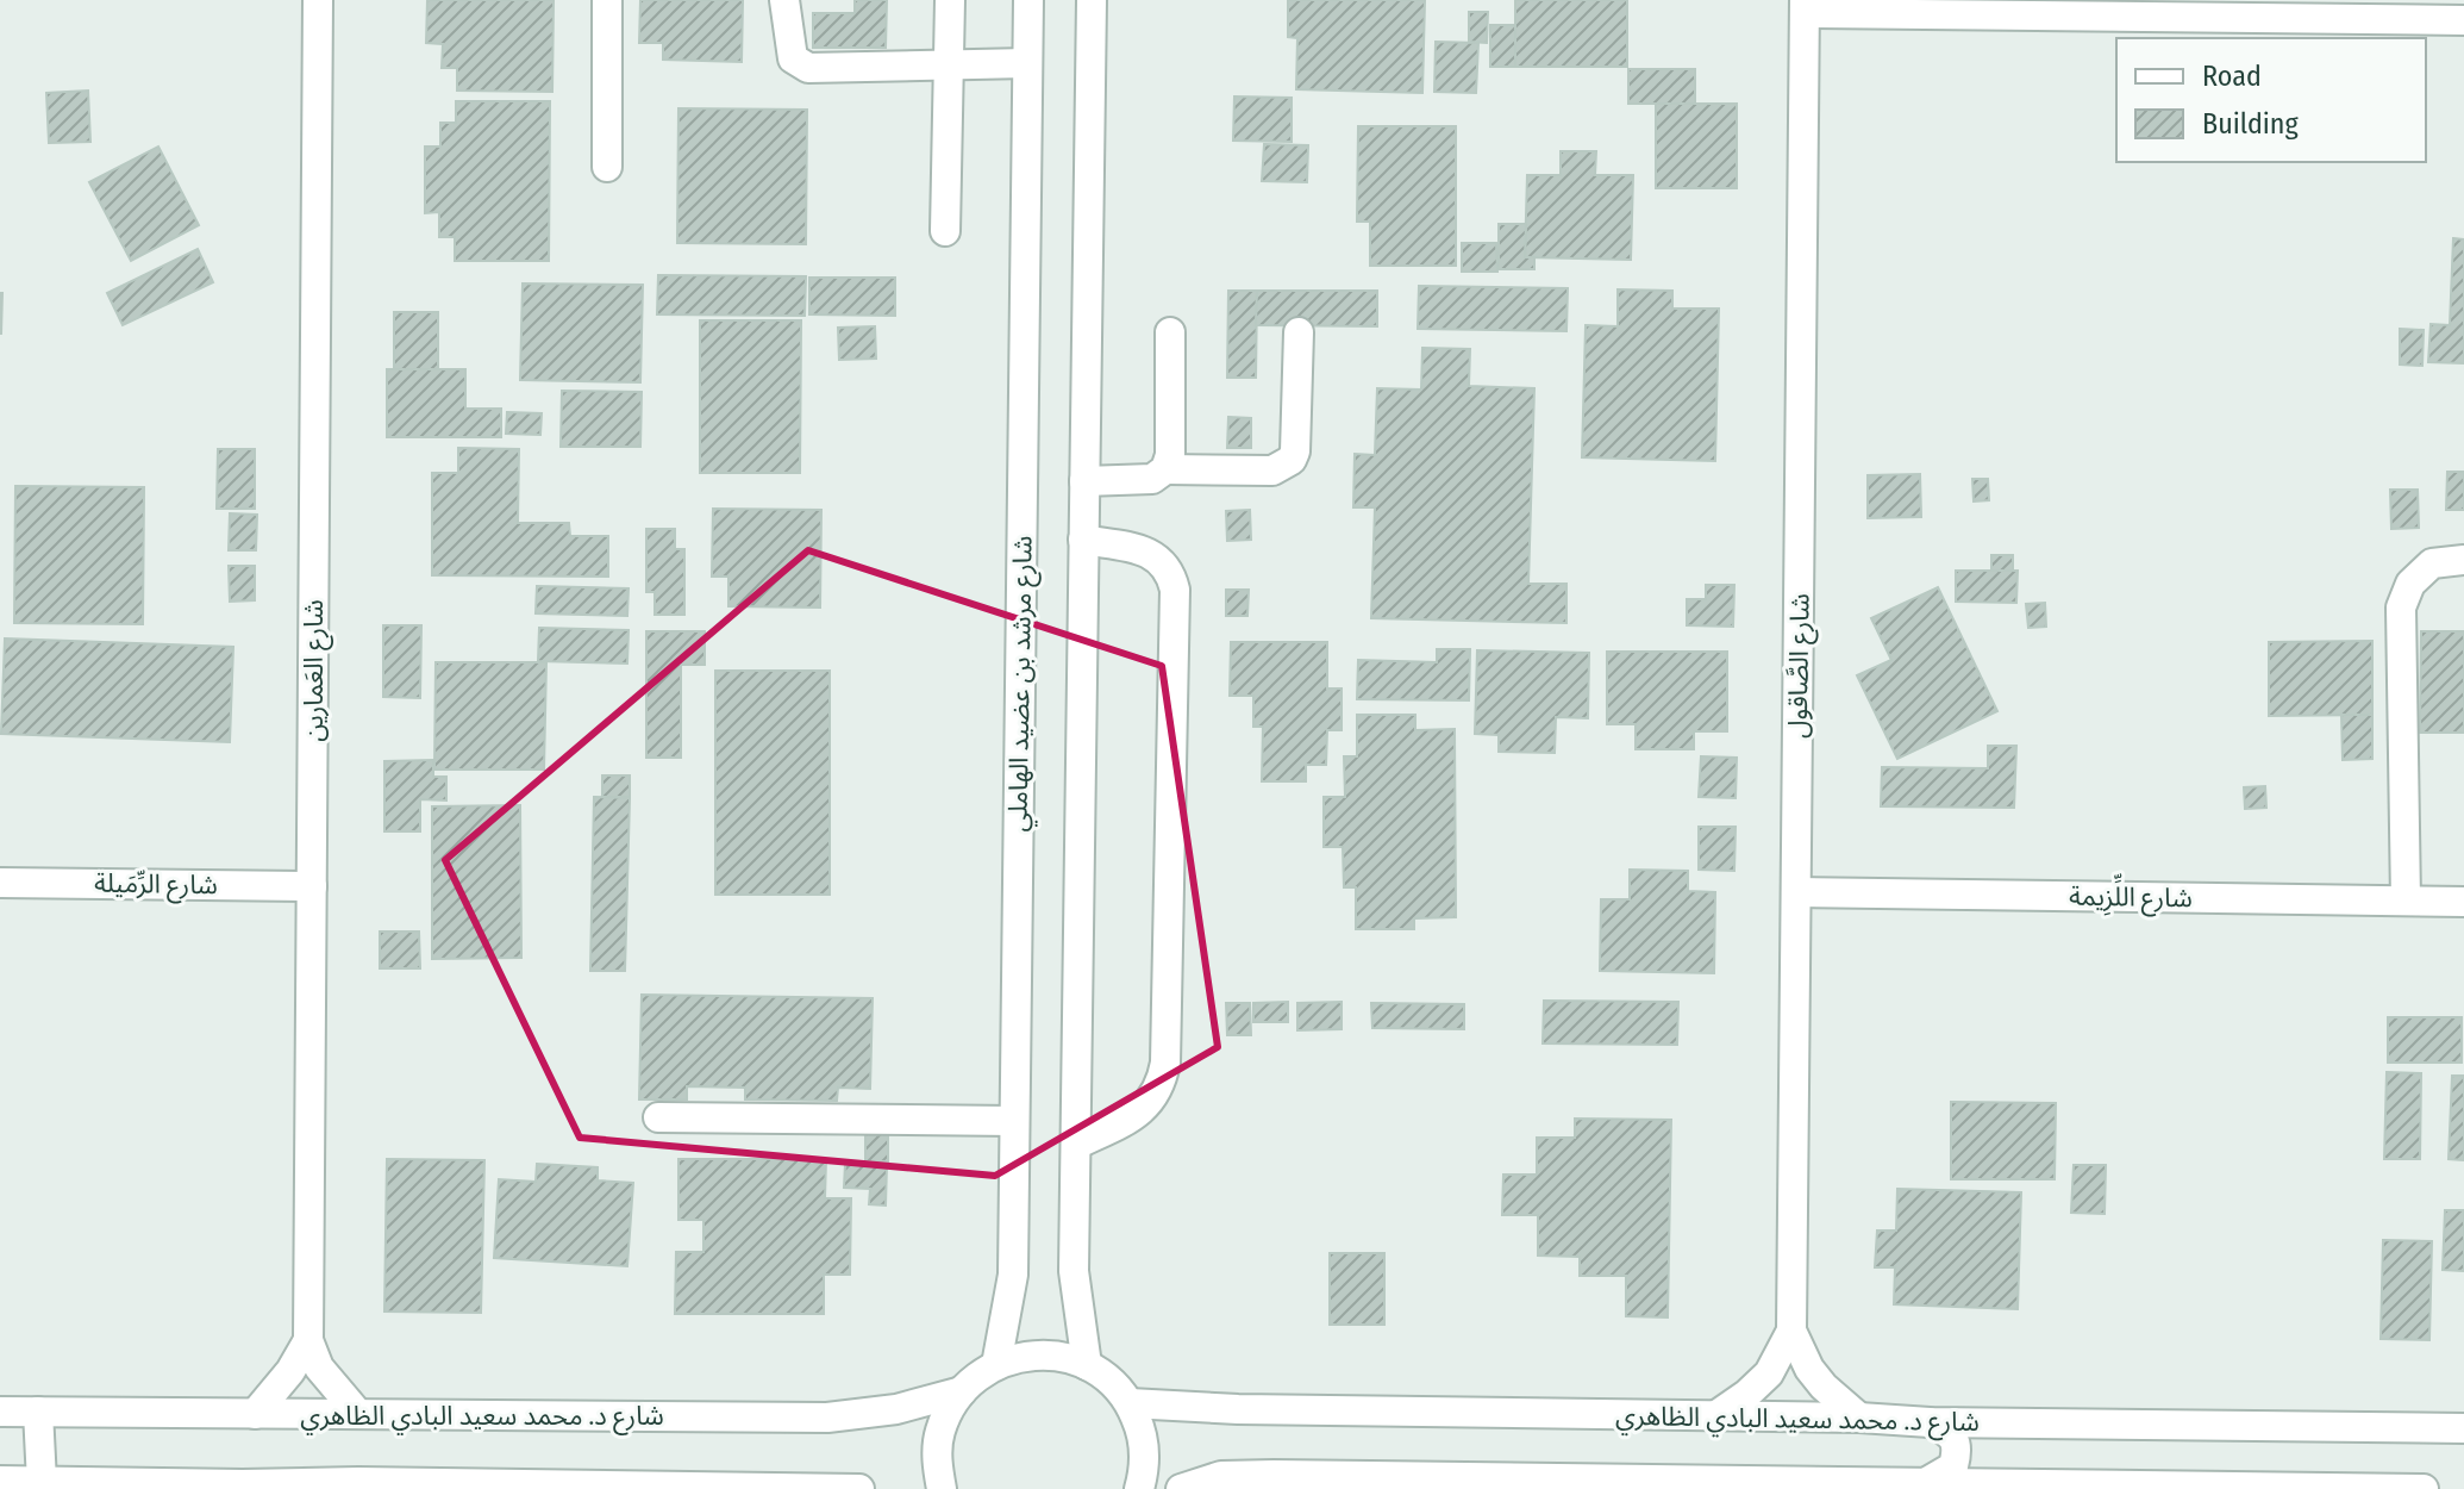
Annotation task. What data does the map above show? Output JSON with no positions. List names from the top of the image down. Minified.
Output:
{"streets":{"street":["شارع الصَّاقول","شارع العَمارين","شارع مرشد بن عضيد الهاملي","شارع الرِّمَيلة","شارع اللِّزِيمة","شارع د. محمد سعيد البادي الظاهري"]},"crossings":[["شارع الصَّاقول","شارع اللِّزِيمة"],["شارع الصَّاقول","شارع د. محمد سعيد البادي الظاهري"],["شارع العَمارين","شارع الرِّمَيلة"],["شارع العَمارين","شارع د. محمد سعيد البادي الظاهري"]],"legend":["Road","Building"]}
